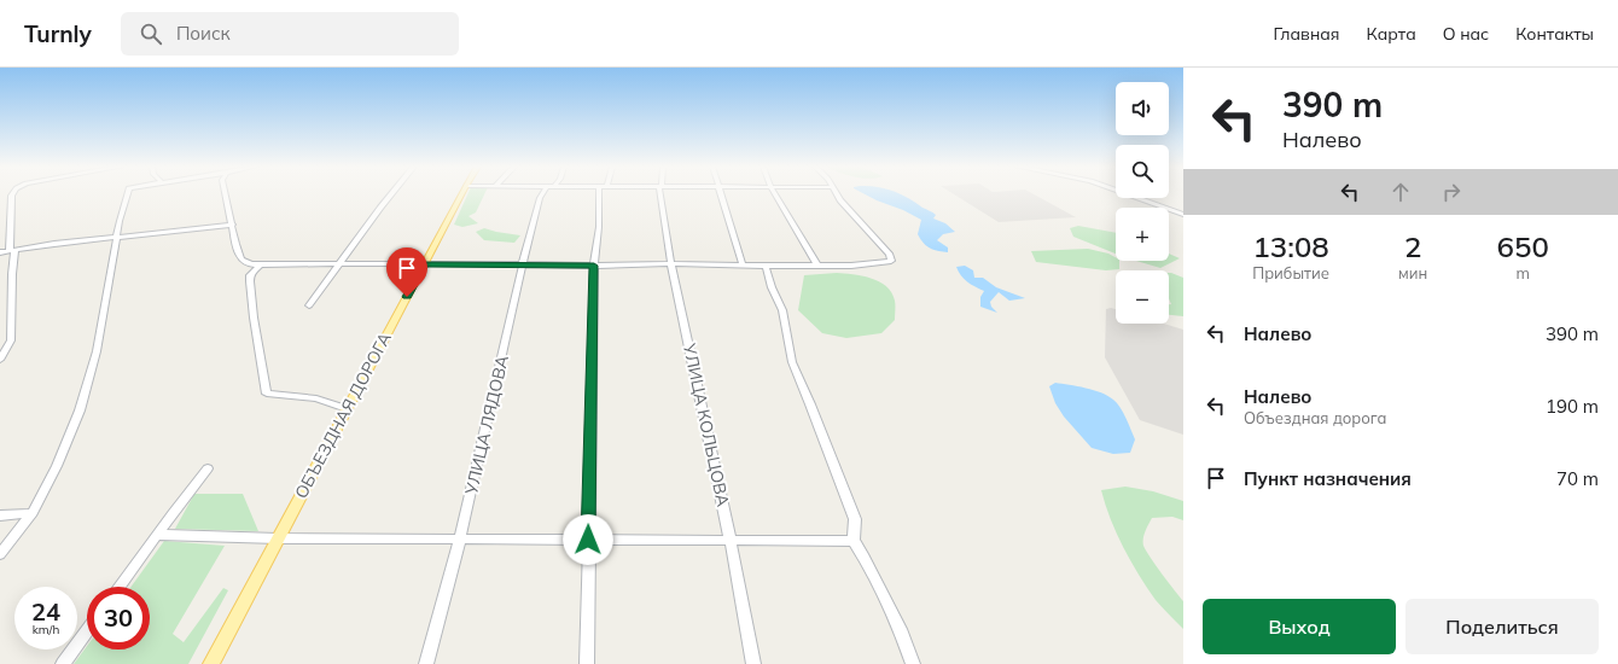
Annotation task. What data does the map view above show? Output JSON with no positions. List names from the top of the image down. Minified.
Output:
{"streets":{"main road":["ОБЪЕЗДНАЯ ДОРОГА"],"street":["УЛИЦА ЛЯДОВА","УЛИЦА КОЛЬЦОВА"]},"page":{"header":"Turnly","search":"Поиск","nav":["Главная","Карта","О нас","Контакты"],"turn":["390 m","Налево"],"map_buttons":["+","−"],"eta":["13:08","Прибытие","2","мин","650","m"],"list":[{"name":"Налево","value":"390 m"},{"name":"Налево","note":"Объездная дорога","value":"190 m"},{"name":"Пункт назначения","value":"70 m"}],"speed":"24 km/h","limit":"30","buttons":["Выход","Поделиться"]}}
